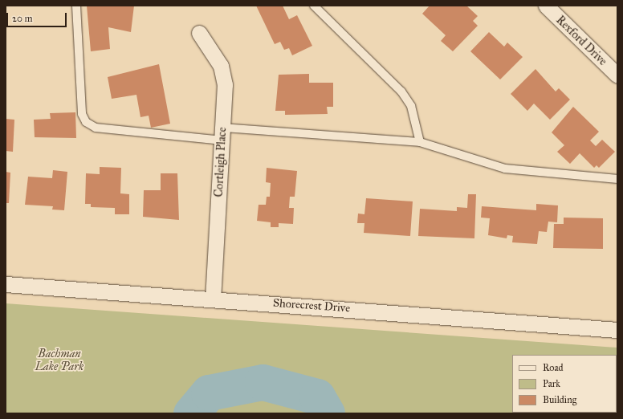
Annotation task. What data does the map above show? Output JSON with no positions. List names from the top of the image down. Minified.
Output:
{"streets":{"street":["Rexford Drive","Cortleigh Place","Shorecrest Drive"]},"crossings":[["Cortleigh Place","Shorecrest Drive"]],"parks":["Bachman Lake Park"],"legend":["Road","Park","Building"],"scale_bar":"20 m"}
